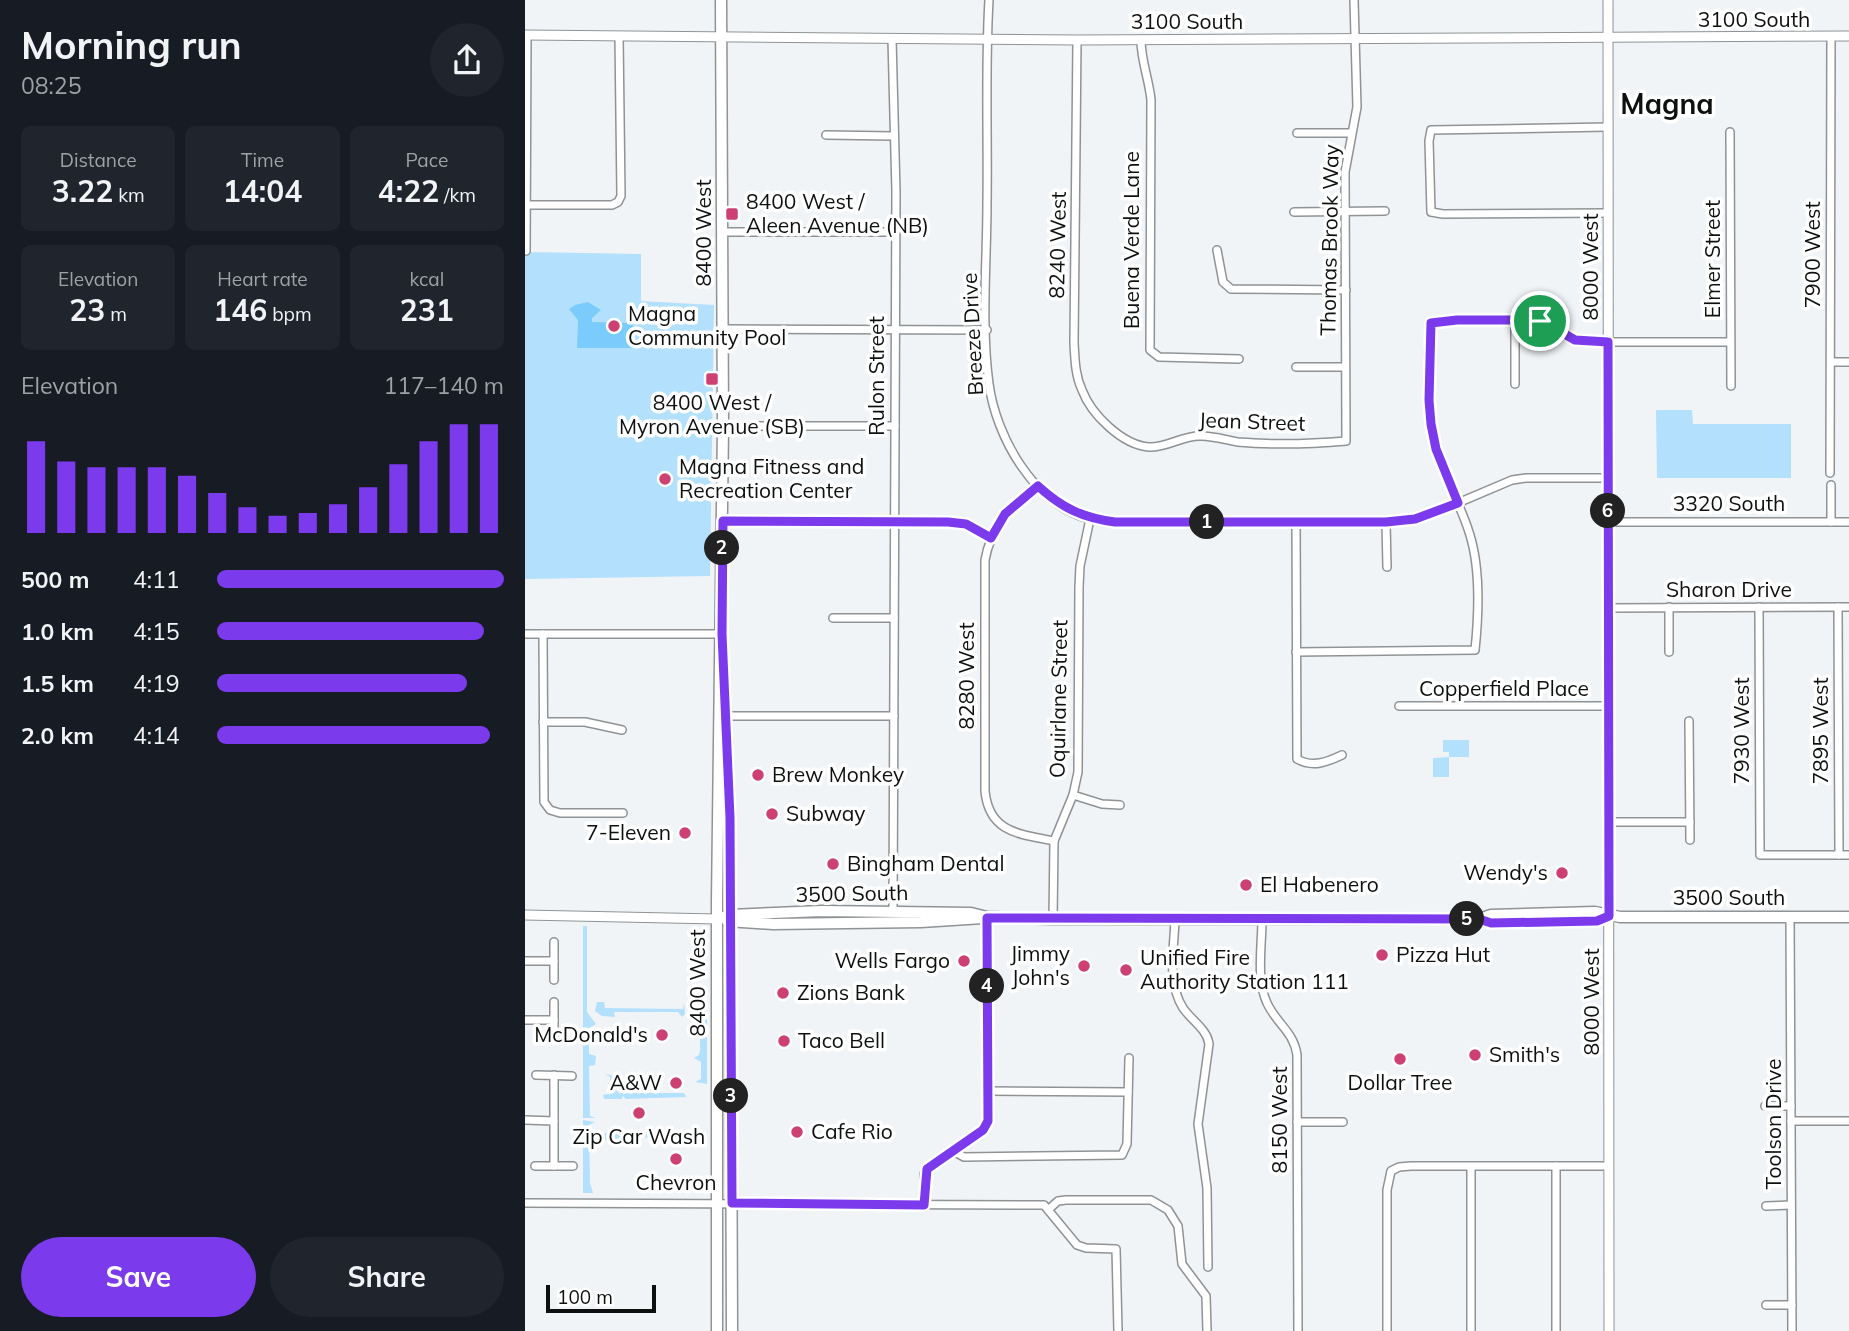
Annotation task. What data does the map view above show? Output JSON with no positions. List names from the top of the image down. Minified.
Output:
{"streets":{"main road":["8400 West","3500 South"],"street":["3100 South","Buena Verde Lane","Thomas Brook Way","8240 West","7900 West","Elmer Street","8000 West","Breeze Drive","Rulon Street","Jean Street","3320 South","Sharon Drive","8280 West","Copperfield Place","Oquirlane Street","7930 West","7895 West","8150 West","Toolson Drive"]},"crossings":[["3100 South","8400 West"],["3100 South","Buena Verde Lane"],["3100 South","Thomas Brook Way"],["3100 South","8240 West"],["3100 South","7900 West"],["3100 South","8000 West"],["3100 South","Breeze Drive"],["3100 South","Rulon Street"],["8400 West","3500 South"],["Thomas Brook Way","Jean Street"],["8240 West","Jean Street"],["8000 West","Breeze Drive"],["8000 West","3320 South"],["8000 West","Sharon Drive"],["8000 West","Copperfield Place"],["8000 West","3500 South"],["Breeze Drive","8280 West"],["Breeze Drive","Oquirlane Street"],["Rulon Street","3500 South"],["Sharon Drive","7930 West"],["Sharon Drive","7895 West"],["8280 West","Oquirlane Street"],["Oquirlane Street","3500 South"],["7930 West","7895 West"],["3500 South","8150 West"],["3500 South","Toolson Drive"]],"districts":["Magna"],"places":{"transit":["8400 West / Aleen Avenue (NB)","8400 West / Myron Avenue (SB)"],"other":["Magna Community Pool","Magna Fitness and Recreation Center","Brew Monkey","Subway","7-Eleven","Bingham Dental","Wendy's","El Habenero","Pizza Hut","Wells Fargo","Jimmy John's","Unified Fire Authority Station 111","Zions Bank","McDonald's","Taco Bell","Smith's","Dollar Tree","A&W","Zip Car Wash","Cafe Rio","Chevron"]},"scale_bar":"100 m","page":{"heading":["Morning run","08:25"],"stats":[["Distance","3.22 km"],["Time","14:04"],["Pace","4:22 /km"],["Elevation","23 m"],["Heart rate","146 bpm"],["kcal","231"]],"chart":["Elevation","117–140 m"],"pins":["6","1","2","5","4","3"],"list":[{"name":"500 m","note":"4:11"},{"name":"1.0 km","note":"4:15"},{"name":"1.5 km","note":"4:19"},{"name":"2.0 km","note":"4:14"}],"buttons":["Save","Share"],"scale":"100 m"}}
